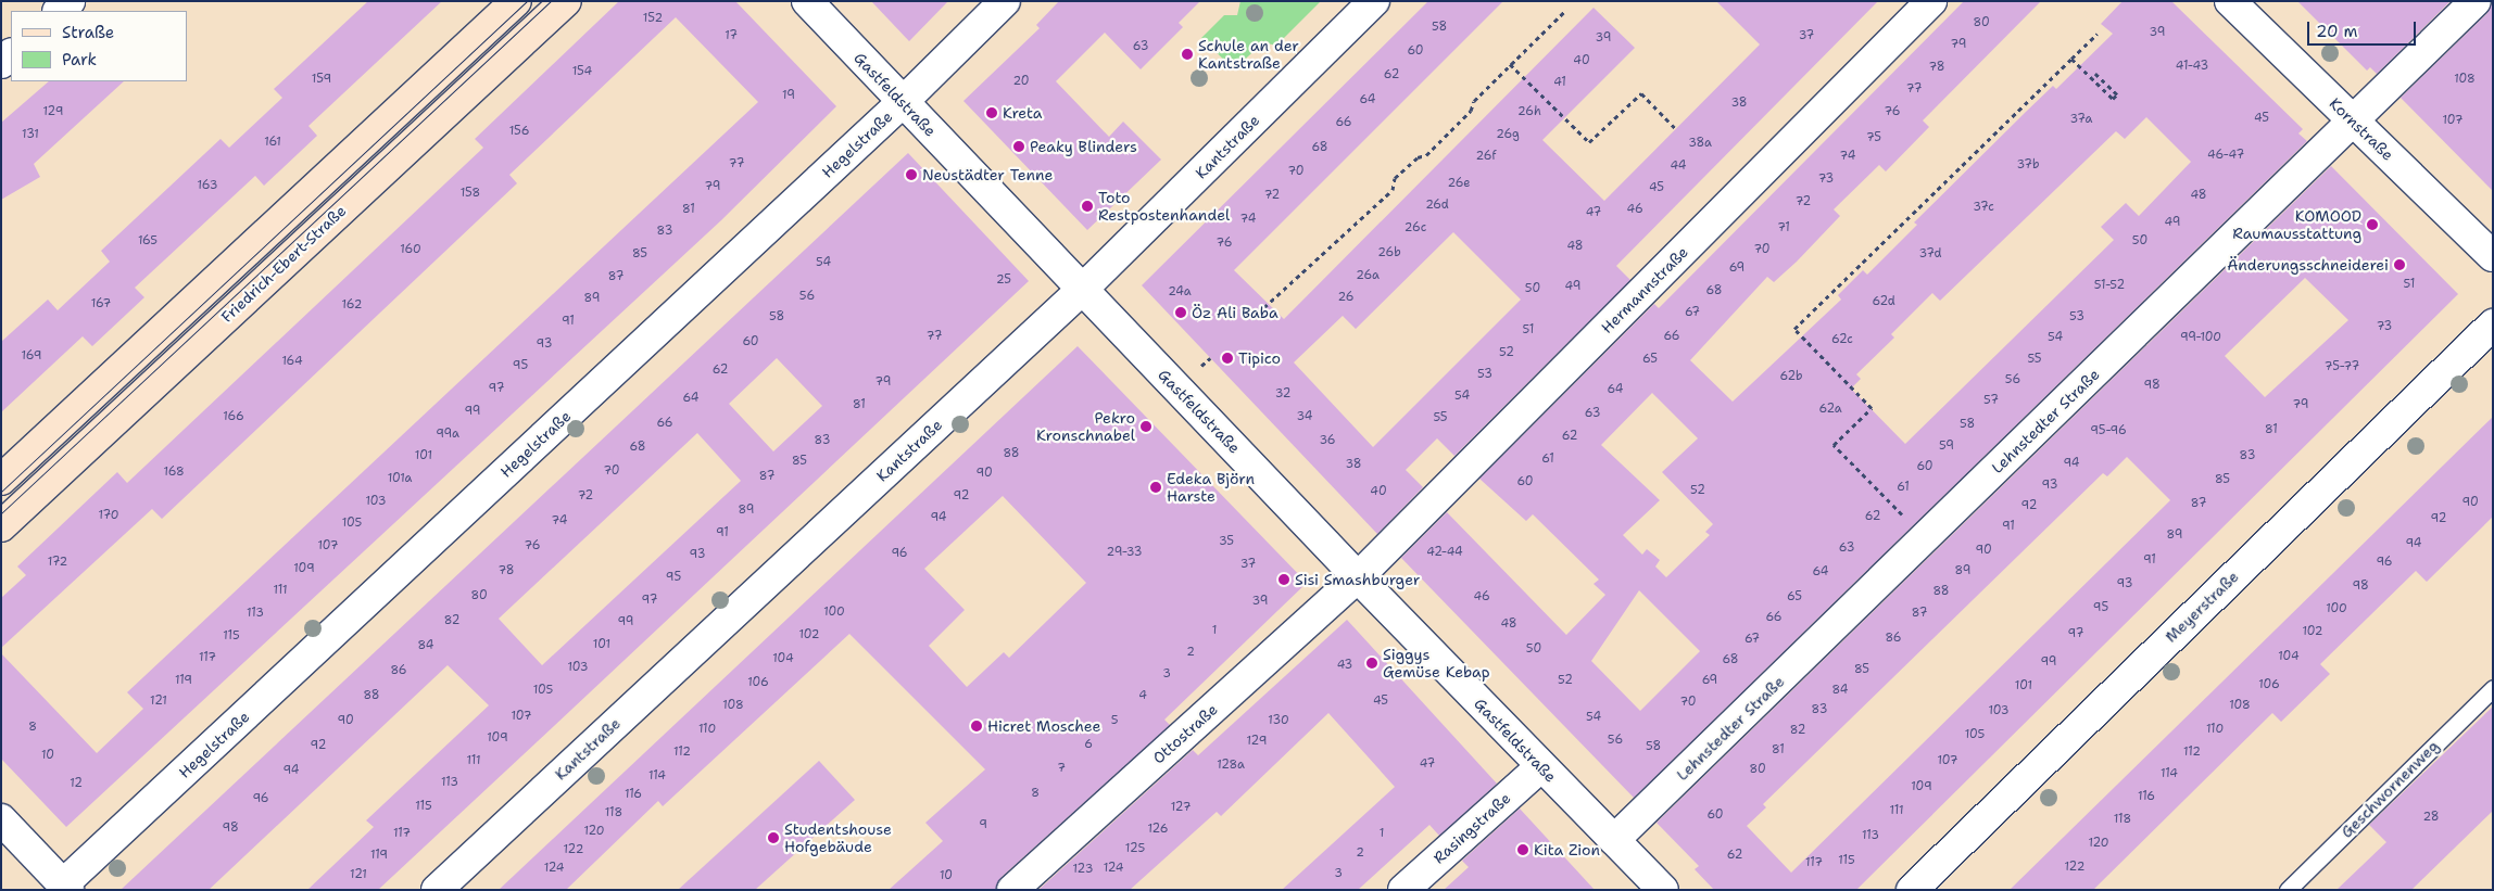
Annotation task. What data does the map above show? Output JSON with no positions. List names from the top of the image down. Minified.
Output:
{"streets":{"main road":["Friedrich-Ebert-Straße"],"street":["Gastfeldstraße","Kornstraße","Hegelstraße","Kantstraße","Hermannstraße","Lehnstedter Straße","Meyerstraße","Ottostraße","Rasingstraße"],"lane":["Geschwornenweg"]},"crossings":[["Gastfeldstraße","Hegelstraße"],["Gastfeldstraße","Kantstraße"],["Gastfeldstraße","Hermannstraße"],["Gastfeldstraße","Lehnstedter Straße"],["Gastfeldstraße","Ottostraße"],["Gastfeldstraße","Rasingstraße"],["Kornstraße","Lehnstedter Straße"],["Hermannstraße","Ottostraße"]],"places":["Schule an der Kantstraße","Kreta","Peaky Blinders","Neustädter Tenne","Toto Restpostenhandel","KOMOOD Raumausstattung","Änderungsschneiderei","Öz Ali Baba","Tipico","Pekro Kronschnabel","Edeka Björn Harste","Sisi Smashburger","Siggys Gemüse Kebap","Hicret Moschee","Studentshouse Hofgebäude","Kita Zion"],"house_numbers":["152","80","58","39","17","37","39","79","63","60","40","41-43","78","154","62","159","108","20","41","77","19","64","38","129","26h","76","45","37a","107","66","156","131","26g","75","161","38a","68","46-47","26f","74","77","37b","44","70","73","26e","163","79","45","158","72","48","72","26d","37c","81","46","47","74","49","26c","71","83","165","50","76","48","160","70","26b","85","37d","54","69","26a","87","25","51","51-52","49","50","68","24a","56","26","89","62d","167","162","67","58","53","91","73","51","77","66","54","99-100","62c","60","93","52","169","65","55","164","95","75-77","62","53","62b","56","79","98","97","64","32","54","64","57","81","79","62a","99","63","166","34","55","66","58","81","95-96","99a","62","83","36","59","68","88","101","83","61","85","94","38","60","70","168","90","87","101a","85","60","93","61","52","40","72","92","103","90","87","92","89","170","62","94","92","74","105","91","91","89","35","94","107","76","63","90","29-33","42-44","96","93","91","172","96","37","109","78","89","64","95","93","98","111","88","80","46","65","97","39","95","100","100","113","87","66","82","99","48","1","102","97","102","115","86","67","101","84","50","2","104","117","104","68","99","43","103","85","86","3","119","52","69","106","106","101","105","84","88","4","121","45","70","108","108","83","103","107","54","90","5","130","8","110","110","82","105","109","56","129","6","92","58","81","112","112","10","111","107","47","128a","7","80","94","114","114","113","12","109","8","116","116","96","115","127","111","118","60","28","118","9","98","126","120","117","1","113","120","125","122","2","119","62","115","117","122","124","124","123","3","121","10"],"legend":["Straße","Park"],"scale_bar":"20 m"}
